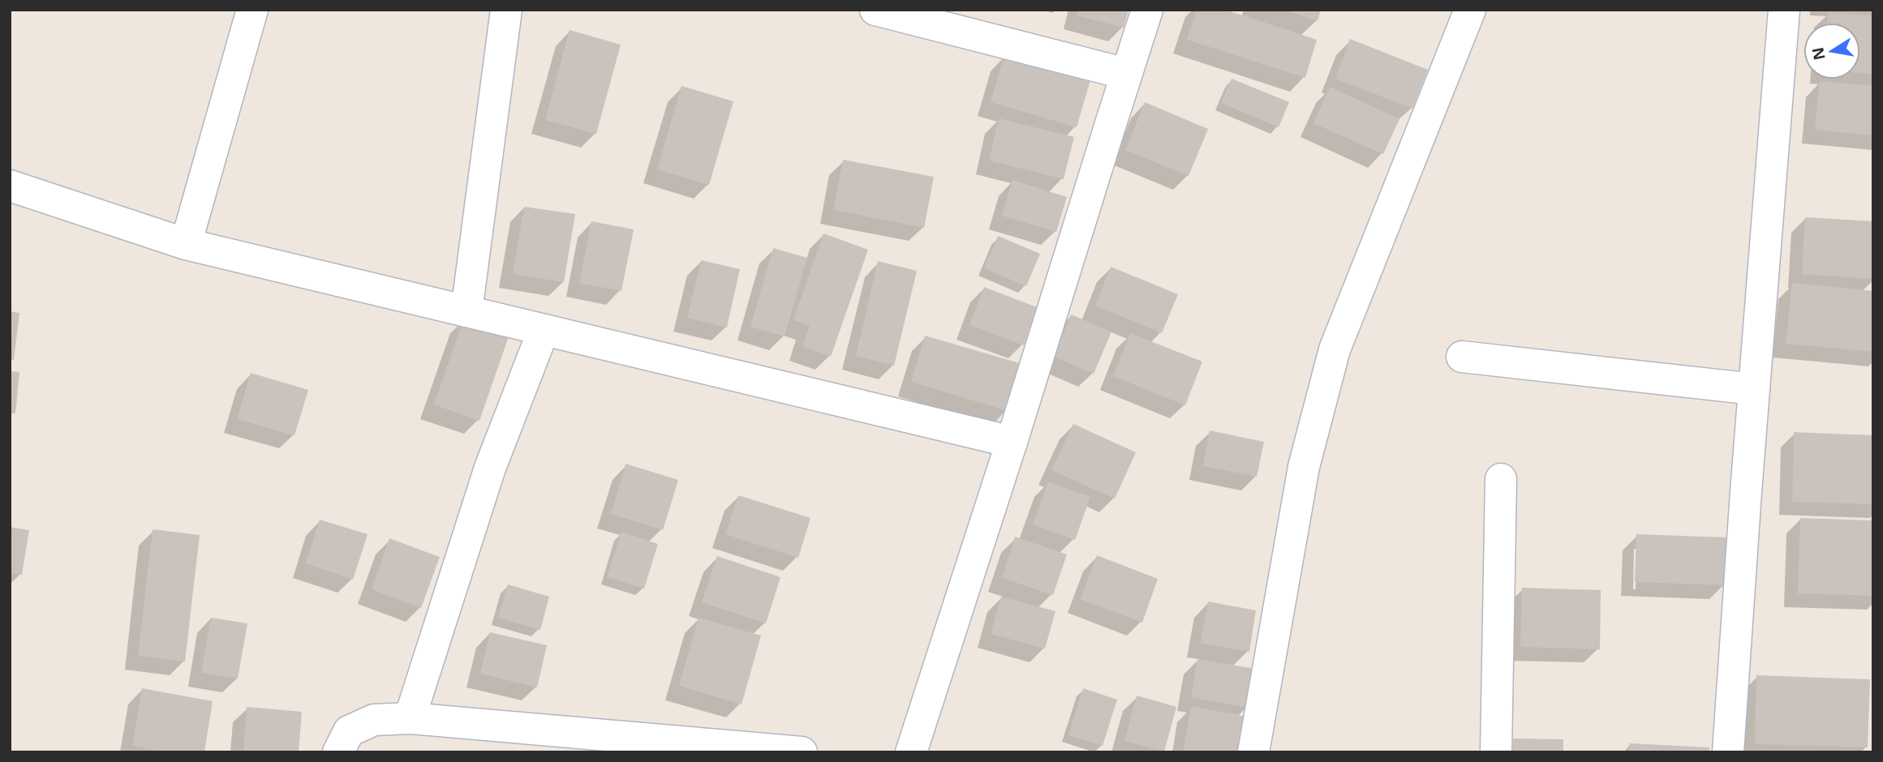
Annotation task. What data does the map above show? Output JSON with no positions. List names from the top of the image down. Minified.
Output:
{"north":"left"}
